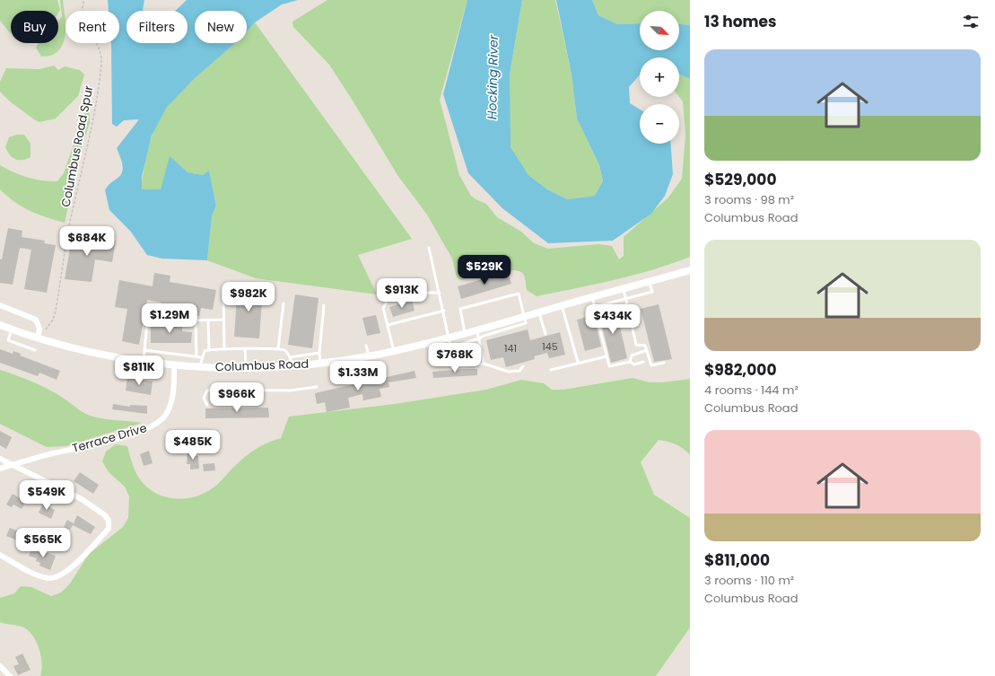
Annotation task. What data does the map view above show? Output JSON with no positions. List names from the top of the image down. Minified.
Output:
{"streets":{"main road":["Columbus Road"],"street":["Terrace Drive"],"path":["Columbus Road Spur"]},"crossings":[["Columbus Road Spur","Columbus Road"],["Columbus Road","Terrace Drive"]],"water":["Hocking River"],"house_numbers":["145","141"],"north":"bottom right","page":{"heading":"13 homes","map_buttons":["+","−"],"chip":["Buy","Rent","Filters","New"],"list":[{"name":"$529,000","note":"3 rooms · 98 m² · Columbus Road"},{"name":"$982,000","note":"4 rooms · 144 m² · Columbus Road"},{"name":"$811,000","note":"3 rooms · 110 m² · Columbus Road"}],"price":["$684K","$529K","$913K","$982K","$1.29M","$434K","$768K","$811K","$1.33M","$966K","$485K","$549K","$565K"]}}
